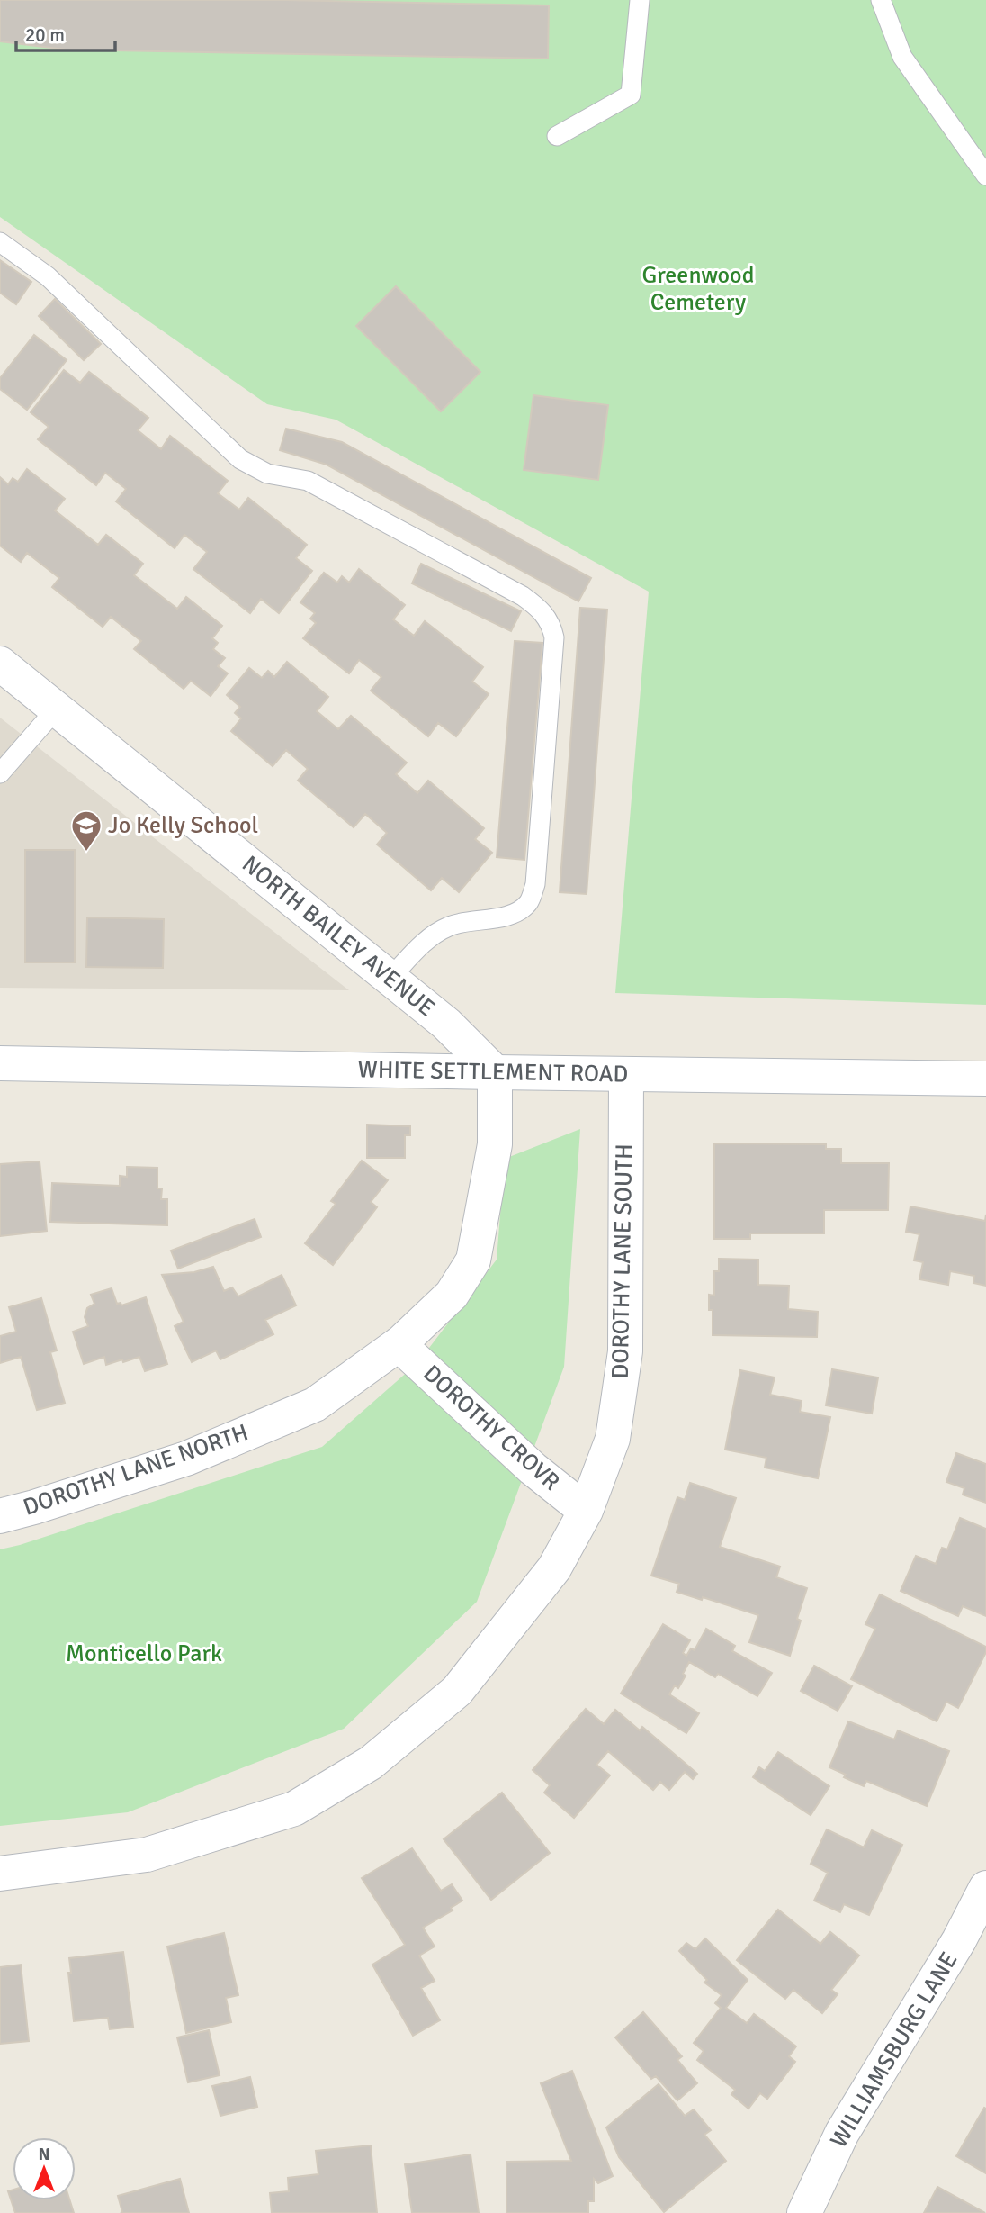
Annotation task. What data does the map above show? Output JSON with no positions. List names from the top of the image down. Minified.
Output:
{"streets":{"street":["NORTH BAILEY AVENUE","WHITE SETTLEMENT ROAD","DOROTHY LANE SOUTH","DOROTHY CROVR","DOROTHY LANE NORTH","WILLIAMSBURG LANE"]},"crossings":[["NORTH BAILEY AVENUE","WHITE SETTLEMENT ROAD"],["NORTH BAILEY AVENUE","DOROTHY LANE NORTH"],["WHITE SETTLEMENT ROAD","DOROTHY LANE SOUTH"],["WHITE SETTLEMENT ROAD","DOROTHY LANE NORTH"],["DOROTHY LANE SOUTH","DOROTHY CROVR"],["DOROTHY CROVR","DOROTHY LANE NORTH"]],"parks":["Greenwood Cemetery","Monticello Park"],"places":{"school or university":["Jo Kelly School"]},"scale_bar":"20 m","north":"top"}
